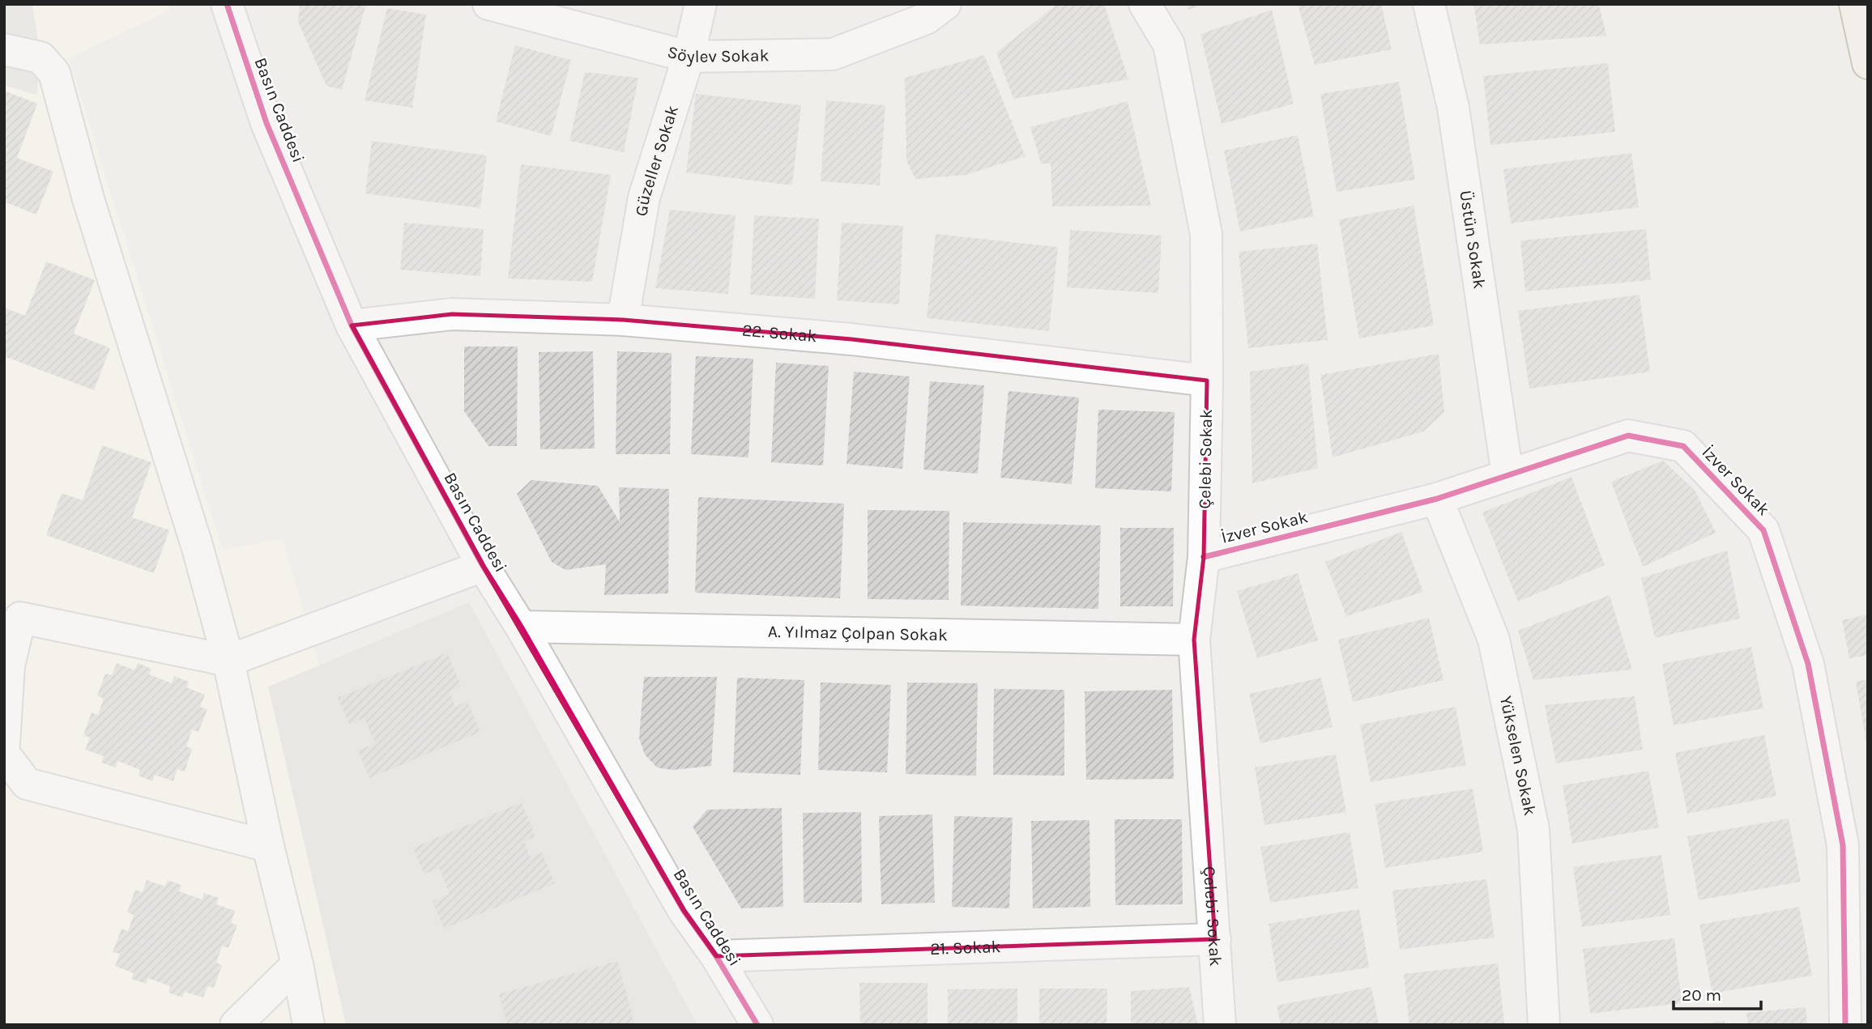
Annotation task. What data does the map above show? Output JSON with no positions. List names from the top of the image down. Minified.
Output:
{"streets":{"street":["Söylev Sokak","Basın Caddesi","Güzeller Sokak","Üstün Sokak","22. Sokak","Çelebi Sokak","İzver Sokak","A. Yılmaz Çolpan Sokak","Yükselen Sokak","21. Sokak"]},"crossings":[["Söylev Sokak","Güzeller Sokak"],["Basın Caddesi","22. Sokak"],["Basın Caddesi","A. Yılmaz Çolpan Sokak"],["Basın Caddesi","21. Sokak"],["Güzeller Sokak","22. Sokak"],["Üstün Sokak","İzver Sokak"],["22. Sokak","Çelebi Sokak"],["Çelebi Sokak","İzver Sokak"],["Çelebi Sokak","A. Yılmaz Çolpan Sokak"],["Çelebi Sokak","21. Sokak"],["İzver Sokak","Yükselen Sokak"]],"scale_bar":"20 m"}
